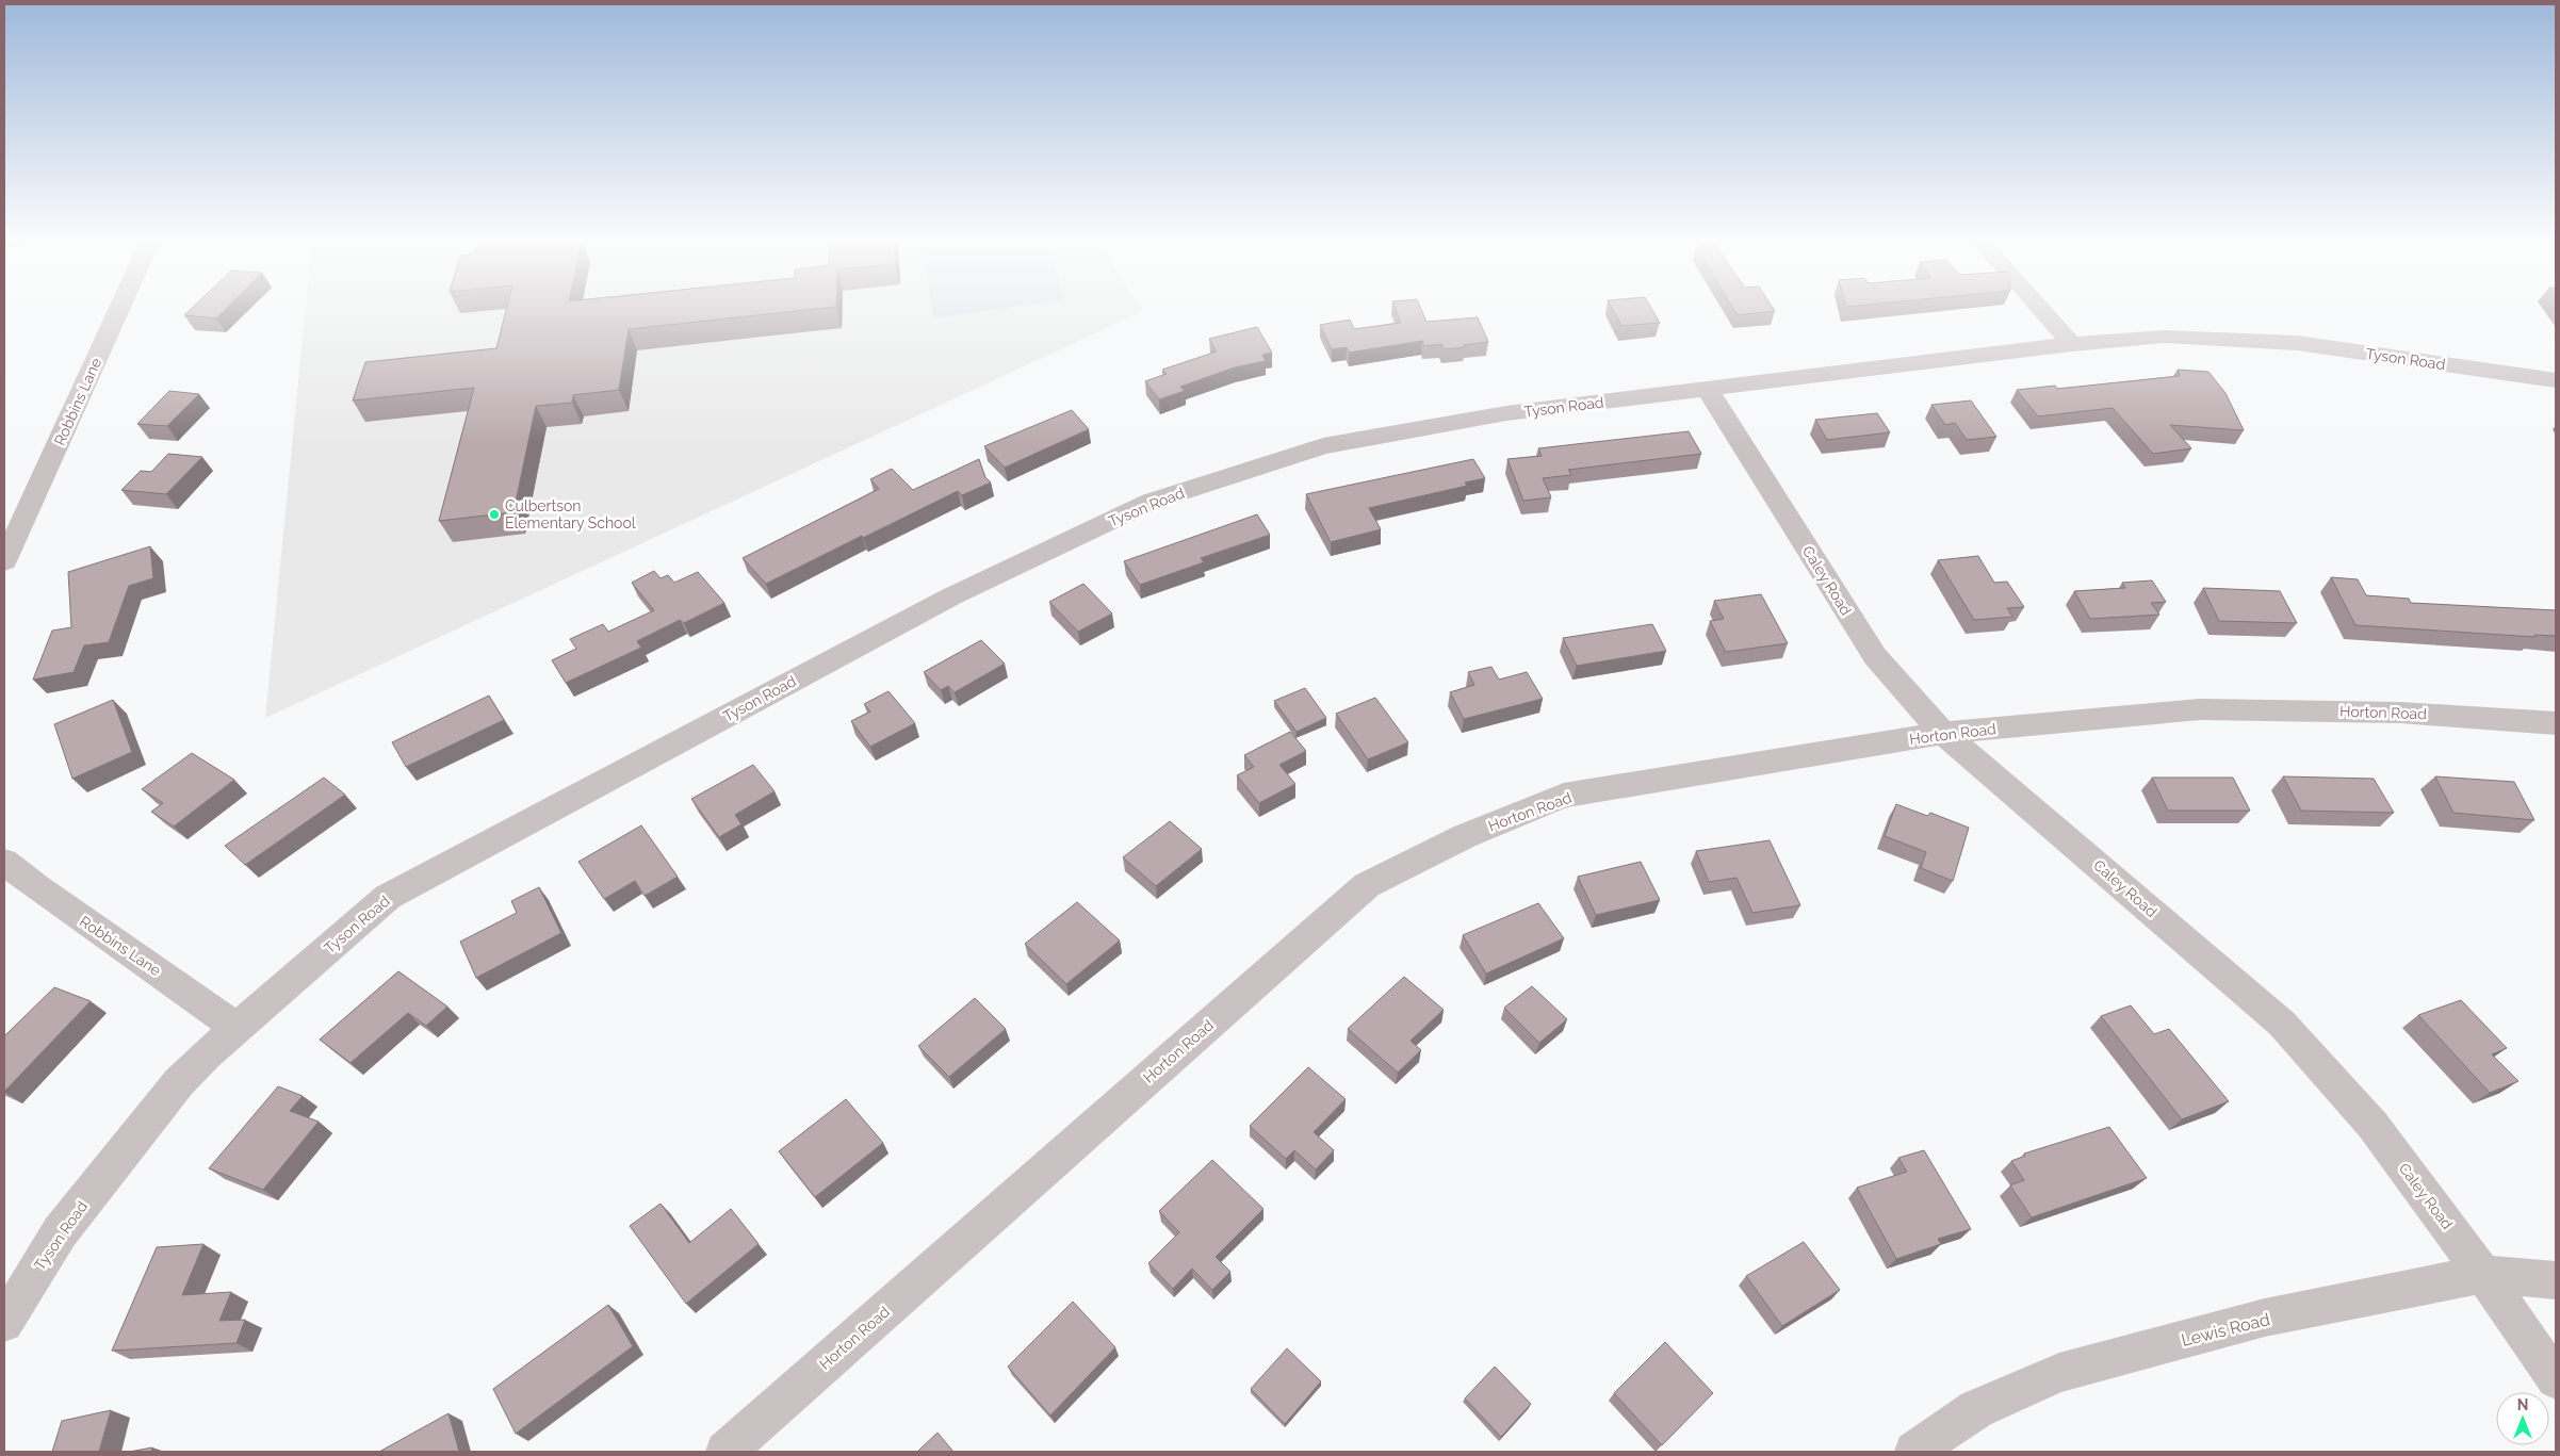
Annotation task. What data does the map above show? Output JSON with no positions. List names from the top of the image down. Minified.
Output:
{"streets":{"street":["Tyson Road","Robbins Lane","Caley Road","Horton Road","Lewis Road"]},"crossings":[["Tyson Road","Robbins Lane"],["Tyson Road","Caley Road"],["Caley Road","Horton Road"],["Caley Road","Lewis Road"]],"places":["Culbertson Elementary School"],"north":"top"}
